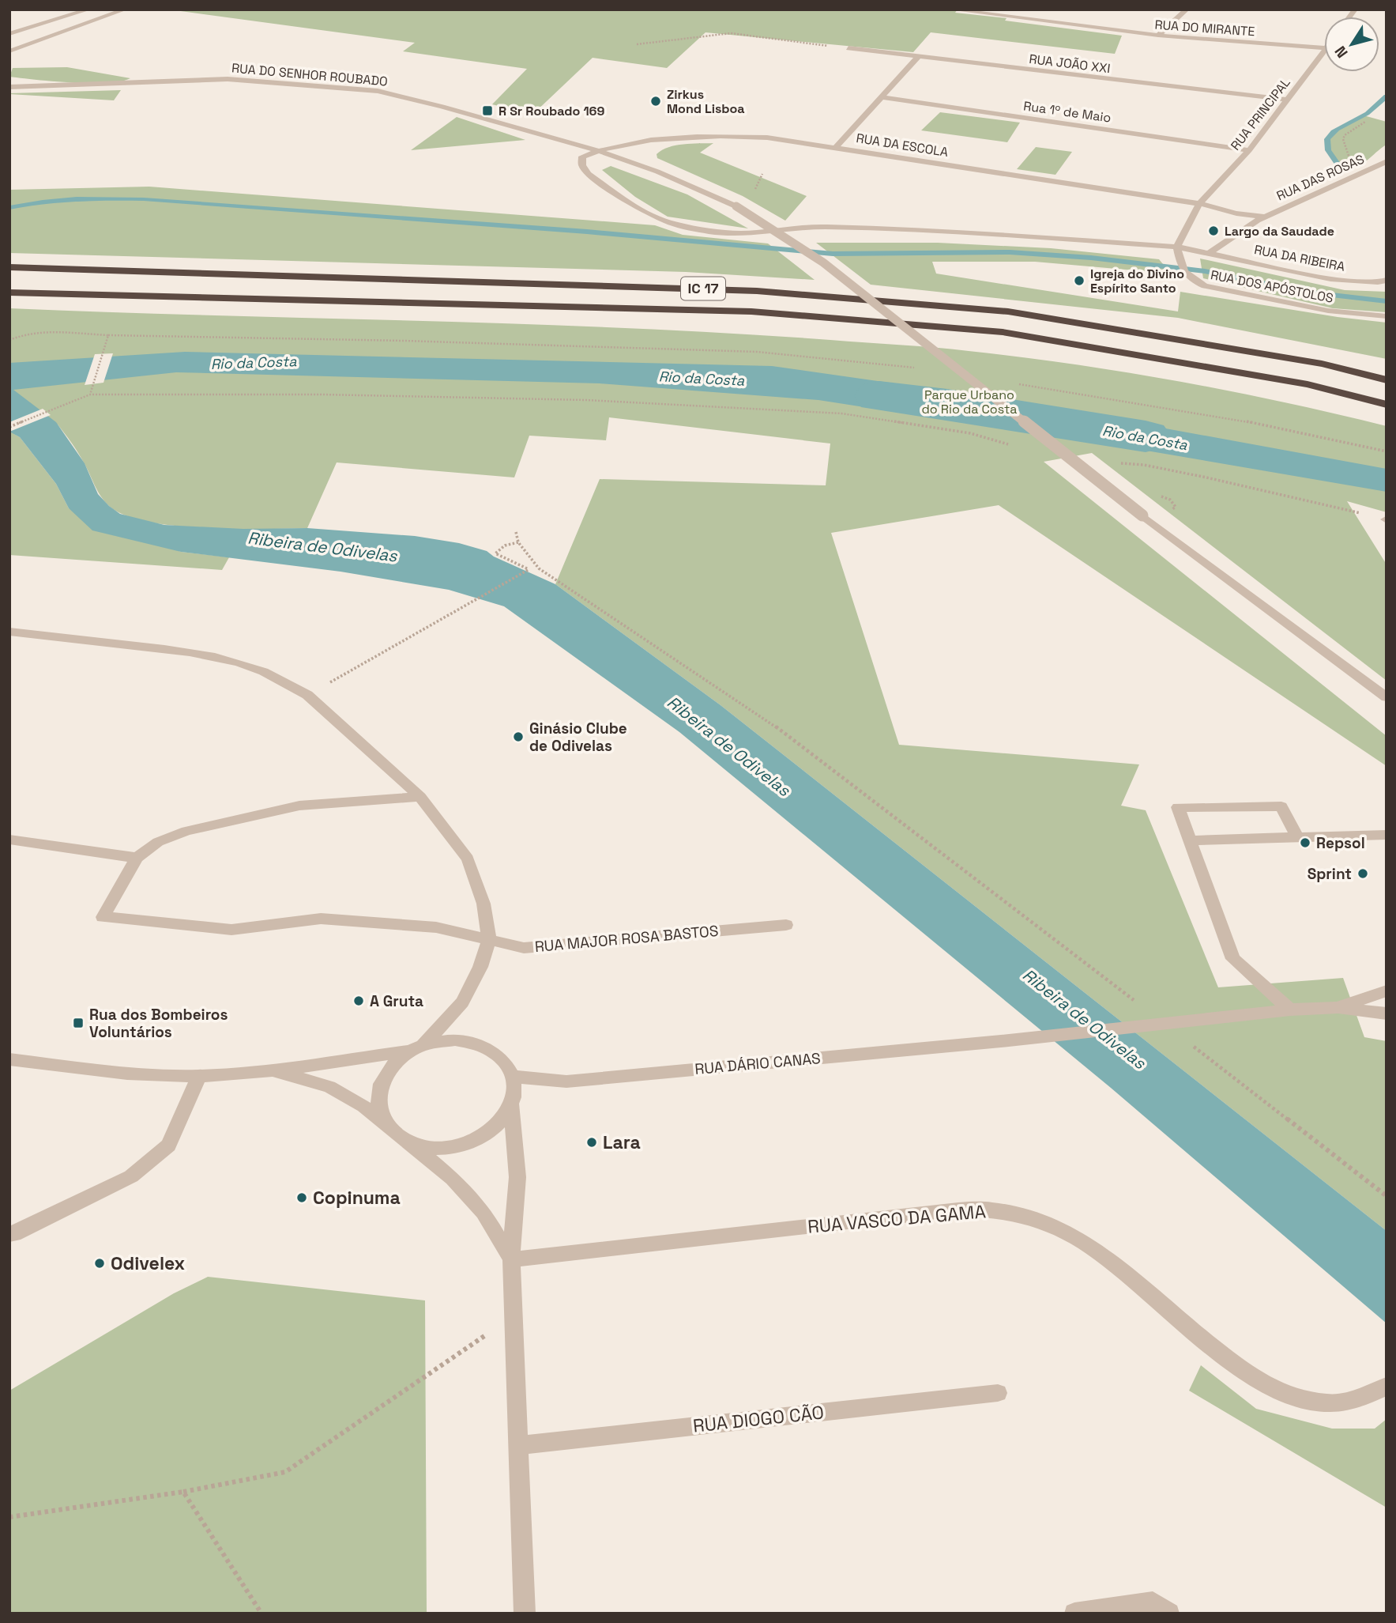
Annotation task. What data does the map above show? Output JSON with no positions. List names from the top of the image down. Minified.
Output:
{"streets":{"highway":["IC 17"],"street":["RUA DO MIRANTE","RUA JOÃO XXI","RUA DO SENHOR ROUBADO","Rua 1º de Maio","RUA PRINCIPAL","RUA DA ESCOLA","RUA DAS ROSAS","RUA DA RIBEIRA","RUA DOS APÓSTOLOS","RUA MAJOR ROSA BASTOS","RUA DÁRIO CANAS","RUA VASCO DA GAMA","RUA DIOGO CÃO"]},"crossings":[["RUA JOÃO XXI","RUA PRINCIPAL"],["RUA DO SENHOR ROUBADO","RUA DA ESCOLA"],["RUA DO SENHOR ROUBADO","RUA DA RIBEIRA"],["Rua 1º de Maio","RUA PRINCIPAL"],["RUA PRINCIPAL","RUA DA ESCOLA"],["RUA PRINCIPAL","RUA DA RIBEIRA"],["RUA PRINCIPAL","RUA DOS APÓSTOLOS"],["RUA DA ESCOLA","RUA DAS ROSAS"],["RUA DA ESCOLA","RUA DA RIBEIRA"],["RUA DA RIBEIRA","RUA DOS APÓSTOLOS"]],"water":["Rio da Costa","Ribeira de Odivelas"],"parks":["Parque Urbano do Rio da Costa"],"places":{"other":["Zirkus Mond Lisboa","Largo da Saudade","Igreja do Divino Espírito Santo","Ginásio Clube de Odivelas","Repsol","Sprint","A Gruta","Lara","Copinuma","Odivelex"],"transit":["R Sr Roubado 169","Rua dos Bombeiros Voluntários"]},"north":"bottom left"}
